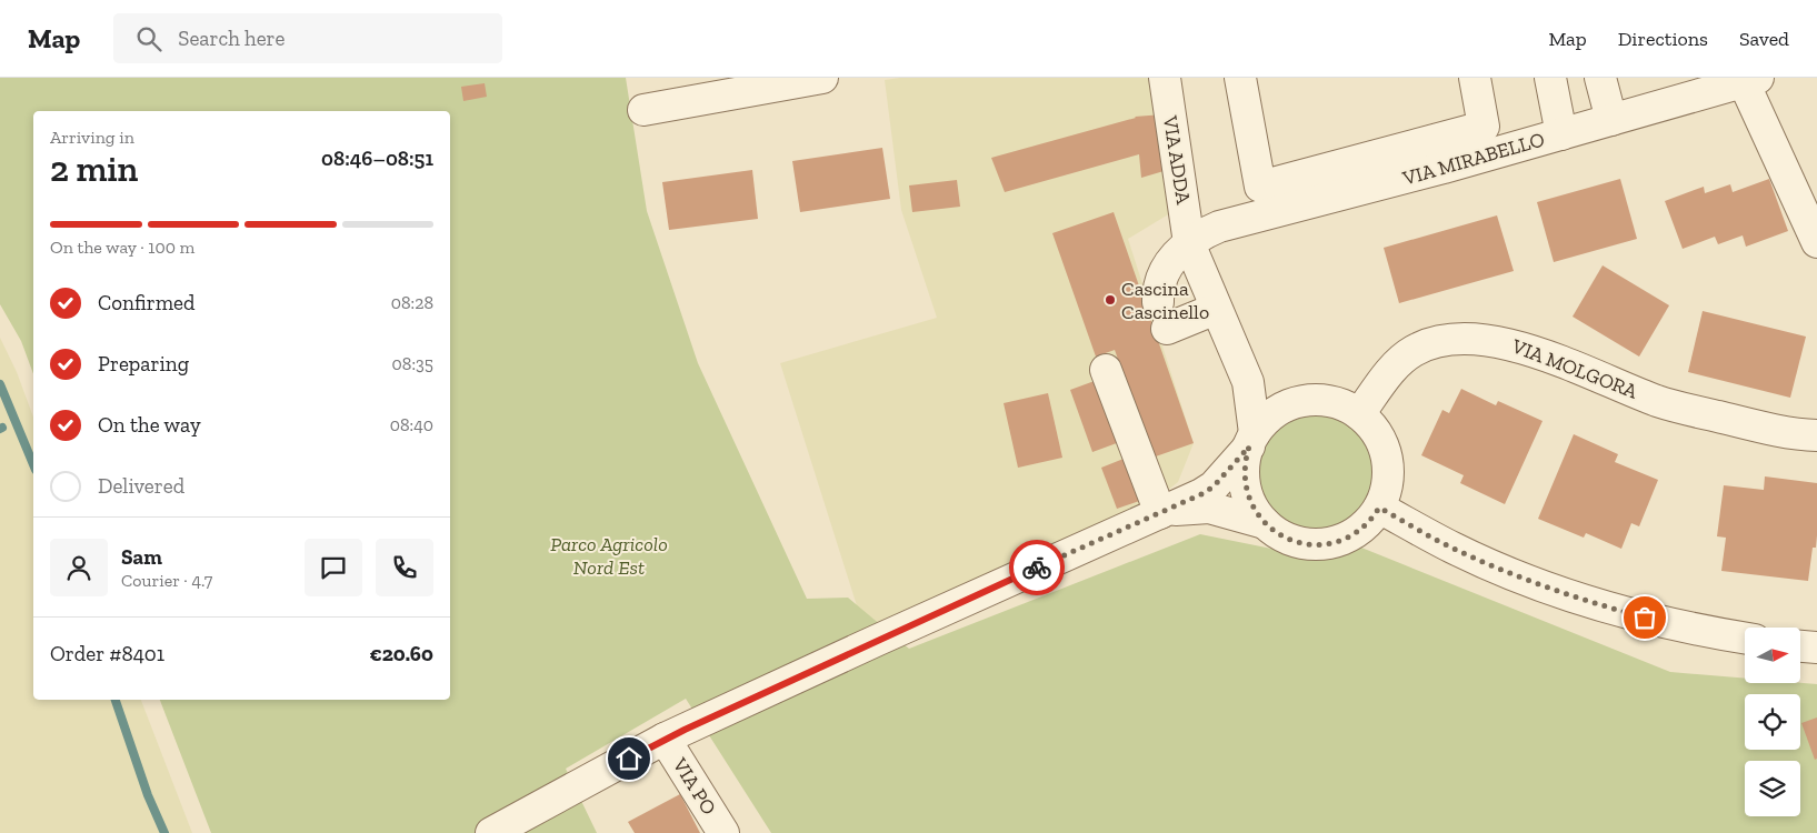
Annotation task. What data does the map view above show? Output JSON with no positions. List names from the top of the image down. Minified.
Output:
{"streets":{"street":["VIA MIRABELLO","VIA ADDA","VIA MOLGORA","VIA PO"]},"crossings":[["VIA MIRABELLO","VIA ADDA"]],"parks":["Parco Agricolo Nord Est"],"places":["Cascina Cascinello"],"north":"right","page":{"header":"Map","search":"Search here","nav":["Map","Directions","Saved"],"heading":["2 min","Arriving in","08:46–08:51"],"panel":["Sam","Courier · 4.7","Order #8401","€20.60"],"bar":"On the way · 100 m","list":[["Confirmed","08:28"],["Preparing","08:35"],["On the way","08:40"],"Delivered"]}}
